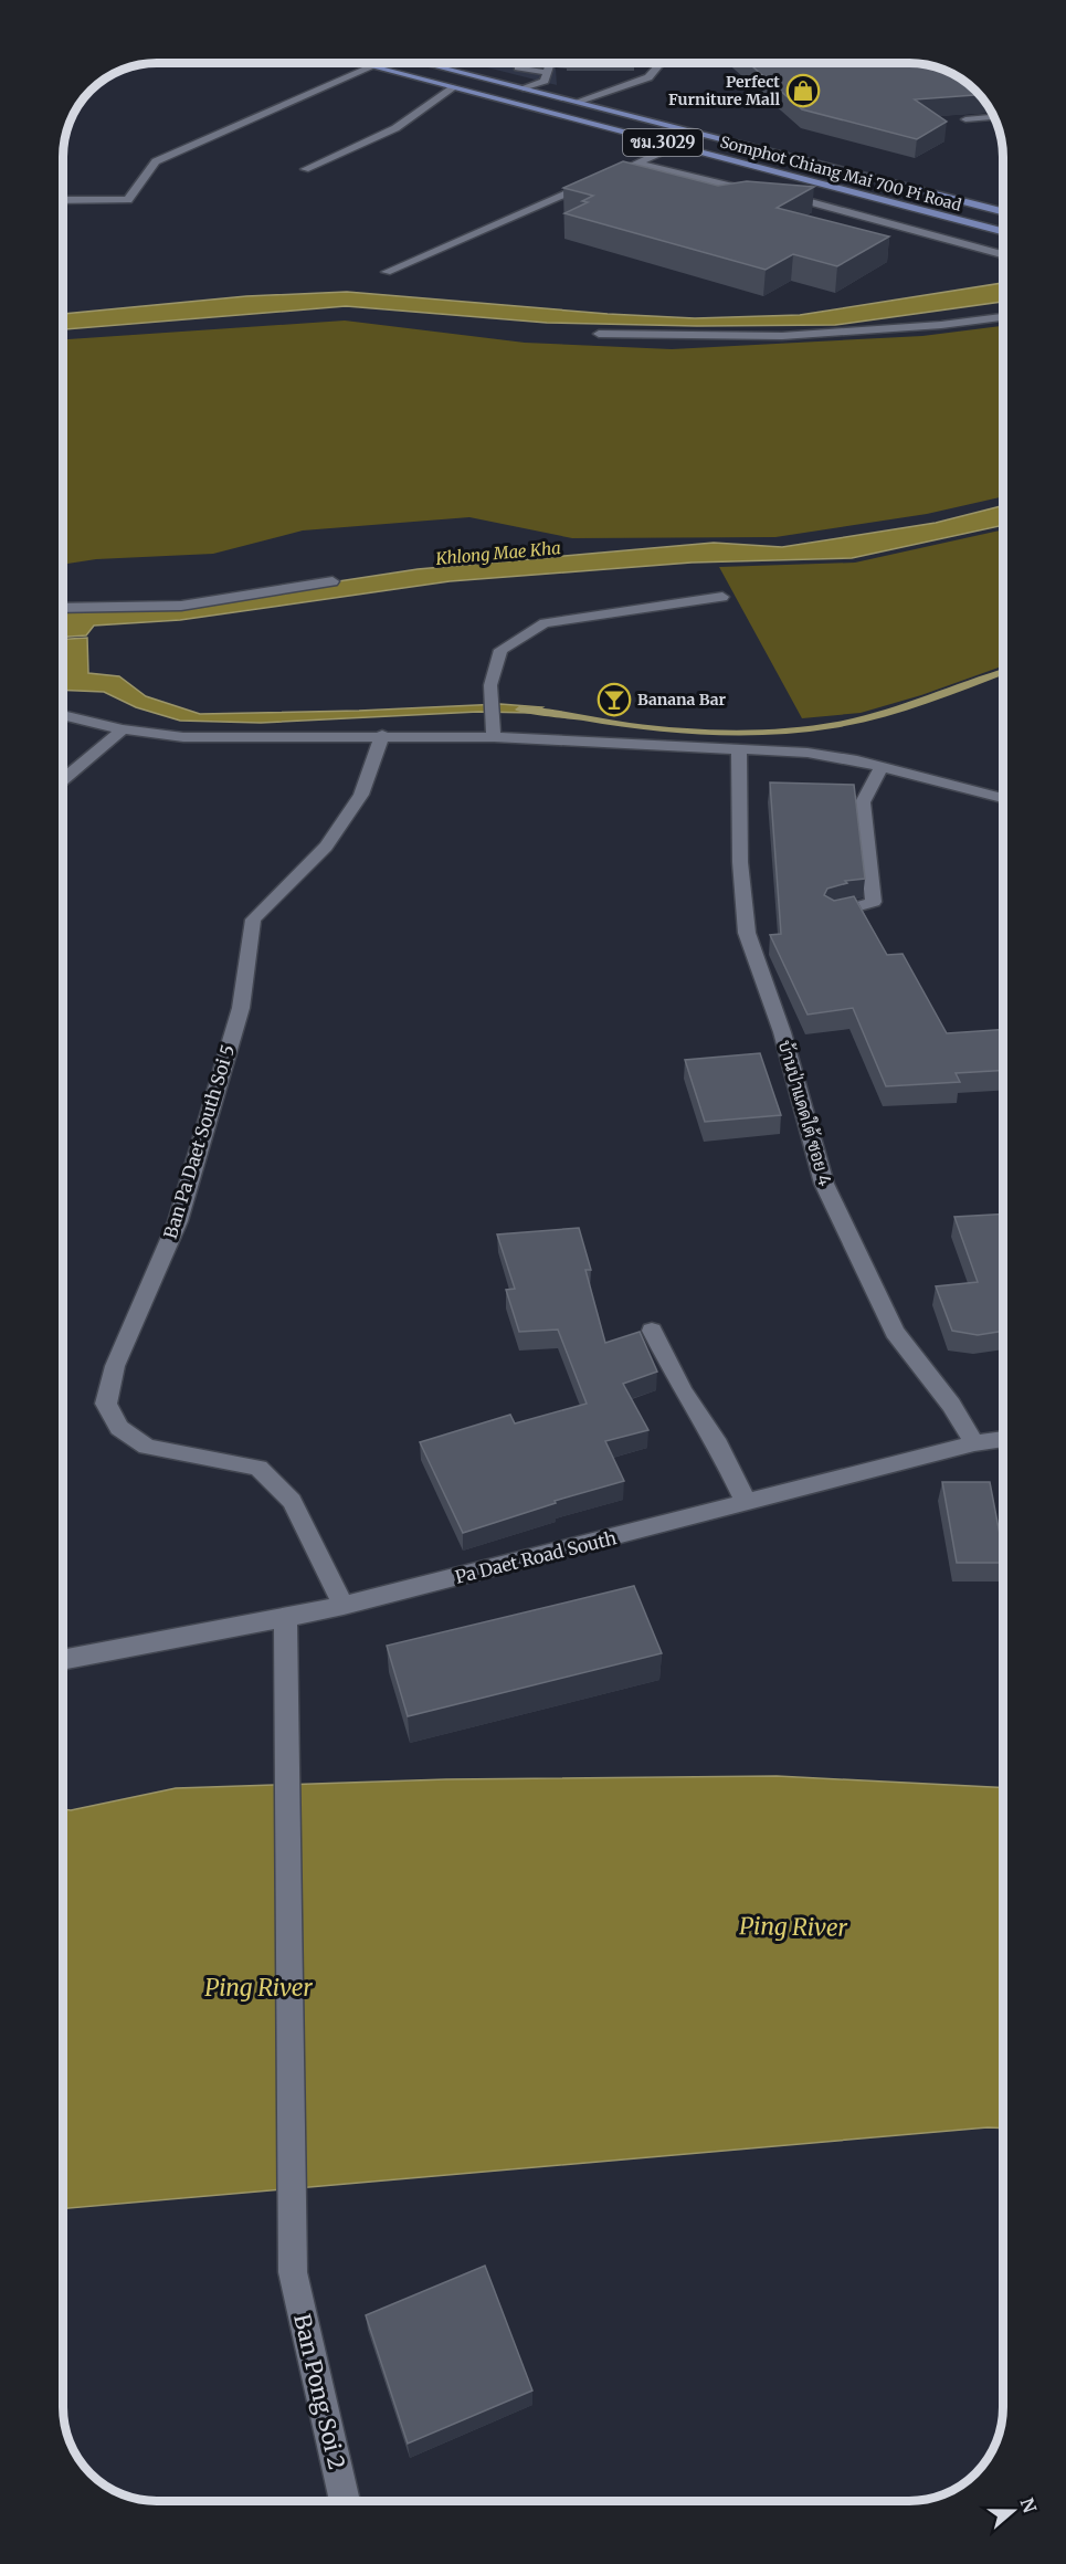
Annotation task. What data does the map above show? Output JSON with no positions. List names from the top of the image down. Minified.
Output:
{"streets":{"main road":["ชม.3029","Somphot Chiang Mai 700 Pi Road"],"street":["บ้านป่าแดดใต้ ซอย 4","Ban Pa Daet South Soi 5","Pa Daet Road South","Ban Pong Soi 2"]},"crossings":[["บ้านป่าแดดใต้ ซอย 4","Pa Daet Road South"],["Ban Pa Daet South Soi 5","Pa Daet Road South"],["Pa Daet Road South","Ban Pong Soi 2"]],"water":["Khlong Mae Kha","Ping River"],"places":{"shop":["Perfect Furniture Mall"],"bar":["Banana Bar"]},"north":"right"}
